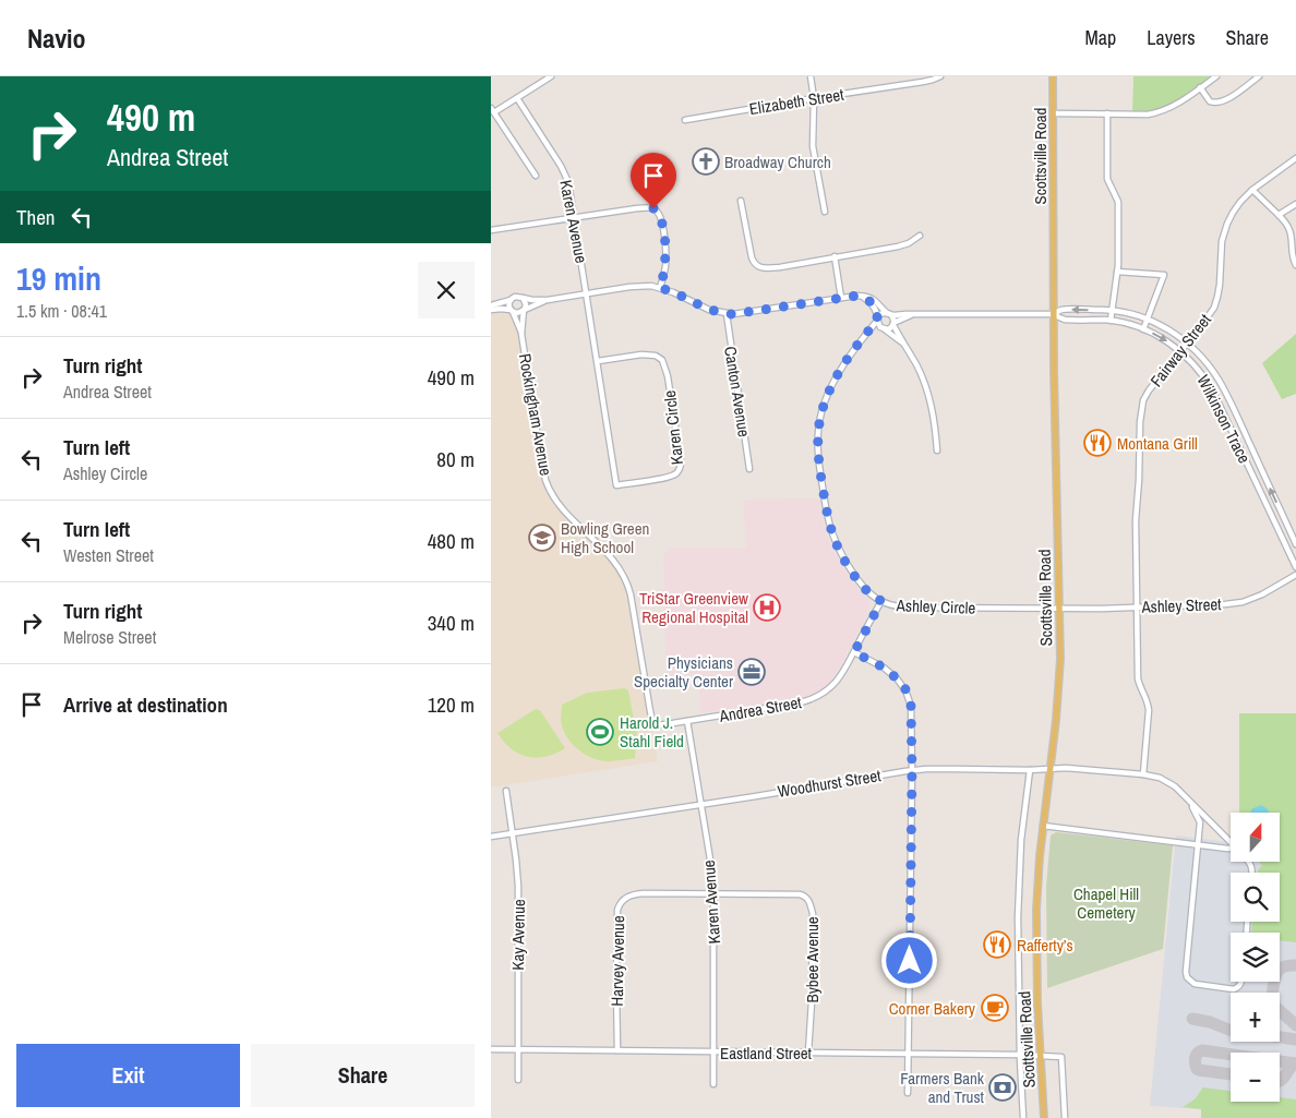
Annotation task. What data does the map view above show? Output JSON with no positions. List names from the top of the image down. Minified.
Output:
{"streets":{"main road":["Scottsville Road"],"street":["Elizabeth Street","Karen Avenue","Fairway Street","Canton Avenue","Rockingham Avenue","Wilkinson Trace","Karen Circle","Ashley Street","Ashley Circle","Andrea Street","Woodhurst Street","Kay Avenue","Bybee Avenue","Harvey Avenue","Eastland Street"]},"crossings":[["Scottsville Road","Wilkinson Trace"],["Scottsville Road","Ashley Street"],["Scottsville Road","Ashley Circle"],["Scottsville Road","Woodhurst Street"],["Scottsville Road","Eastland Street"],["Karen Avenue","Karen Circle"],["Karen Avenue","Andrea Street"],["Karen Avenue","Woodhurst Street"],["Karen Avenue","Bybee Avenue"],["Karen Avenue","Harvey Avenue"],["Karen Avenue","Eastland Street"],["Fairway Street","Wilkinson Trace"],["Fairway Street","Ashley Street"],["Fairway Street","Woodhurst Street"],["Rockingham Avenue","Andrea Street"],["Ashley Street","Ashley Circle"],["Ashley Circle","Andrea Street"],["Woodhurst Street","Kay Avenue"],["Kay Avenue","Eastland Street"],["Bybee Avenue","Harvey Avenue"],["Bybee Avenue","Eastland Street"],["Harvey Avenue","Eastland Street"]],"parks":["Chapel Hill Cemetery"],"places":{"church":["Broadway Church"],"restaurant":["Montana Grill","Rafferty’s"],"school or university":["Bowling Green High School"],"hospital":["TriStar Greenview Regional Hospital"],"office":["Physicians Specialty Center"],"sports":["Harold J. Stahl Field"],"cafe":["Corner Bakery"],"bank":["Farmers Bank and Trust"]},"north":"top","page":{"header":"Navio","nav":["Map","Layers","Share"],"turn":["490 m","Andrea Street"],"then":"Then","heading":["19 min","1.5 km · 08:41"],"list":[{"name":"Turn right","note":"Andrea Street","value":"490 m"},{"name":"Turn left","note":"Ashley Circle","value":"80 m"},{"name":"Turn left","note":"Westen Street","value":"480 m"},{"name":"Turn right","note":"Melrose Street","value":"340 m"},{"name":"Arrive at destination","value":"120 m"}],"map_buttons":["+","−"],"buttons":["Exit","Share"]}}
